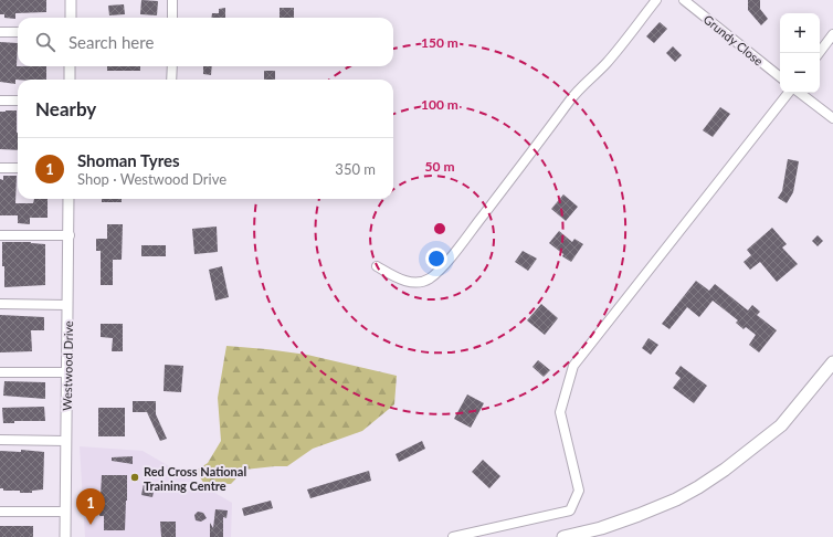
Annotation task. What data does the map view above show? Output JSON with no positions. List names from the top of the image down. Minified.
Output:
{"streets":{"street":["Grundy Close","Westwood Drive"]},"places":["Red Cross National Training Centre"],"page":{"map_buttons":["+","−"],"search":"Search here","heading":"Nearby","list":[{"mark":"1","name":"Shoman Tyres","note":"Shop · Westwood Drive","value":"350 m"}],"pins":"1"},"rings":["150 m","100 m","50 m"]}
